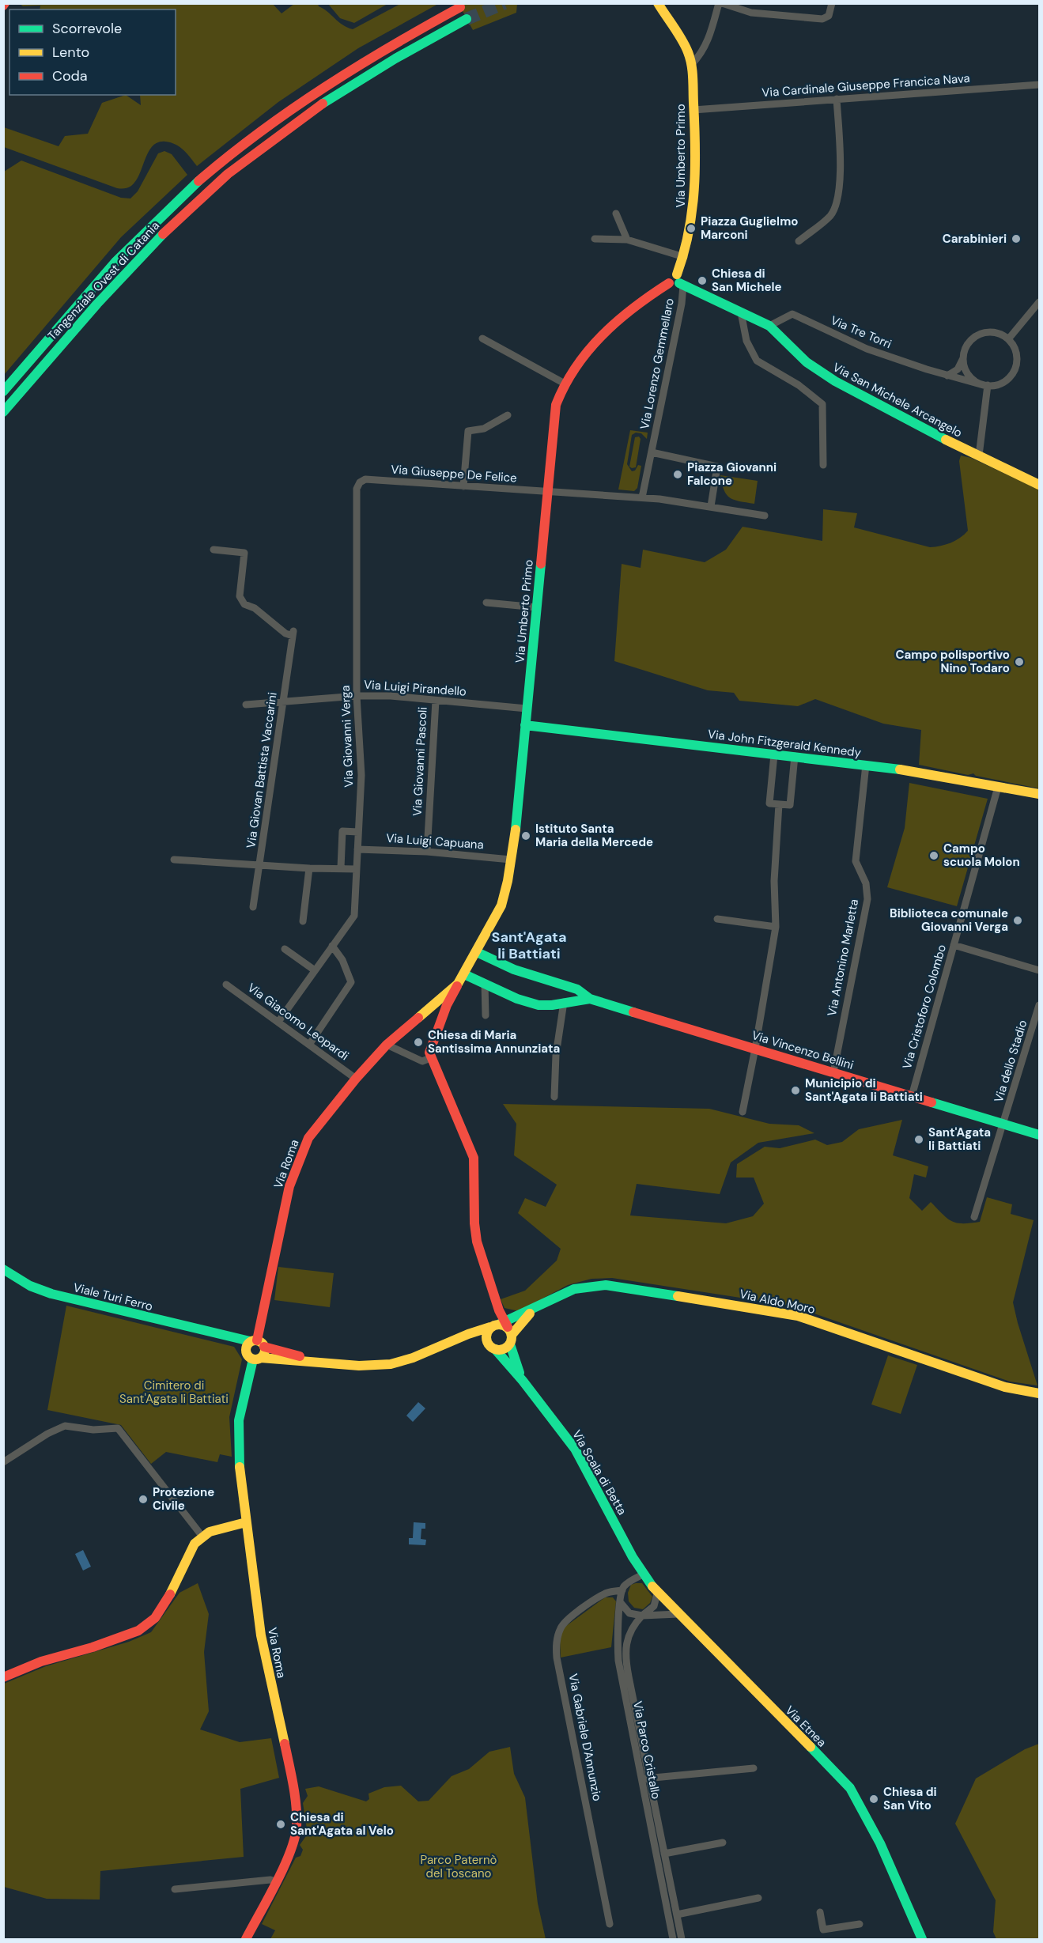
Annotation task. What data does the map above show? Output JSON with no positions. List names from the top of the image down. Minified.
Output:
{"streets":{"main road":["Via Umberto Primo","Tangenziale Ovest di Catania","Via San Michele Arcangelo","Via John Fitzgerald Kennedy","Via Vincenzo Bellini","Via Roma","Viale Turi Ferro","Via Aldo Moro","Via Scala di Betta","Via Etnea"],"street":["Via Cardinale Giuseppe Francica Nava","Via Tre Torri","Via Lorenzo Gemmellaro","Via Giuseppe De Felice","Via Luigi Pirandello","Via Giovanni Verga","Via Giovanni Pascoli","Via Giovan Battista Vaccarini","Via Luigi Capuana","Via Antonino Marletta","Via Cristoforo Colombo","Via Giacomo Leopardi","Via dello Stadio","Via Gabriele D'Annunzio","Via Parco Cristallo"]},"crossings":[["Via Cardinale Giuseppe Francica Nava","Via Umberto Primo"],["Via Umberto Primo","Via Lorenzo Gemmellaro"],["Via Umberto Primo","Via San Michele Arcangelo"],["Via Umberto Primo","Via Giuseppe De Felice"],["Via Umberto Primo","Via Luigi Pirandello"],["Via Umberto Primo","Via John Fitzgerald Kennedy"],["Via Umberto Primo","Via Luigi Capuana"],["Via Umberto Primo","Via Roma"],["Via Tre Torri","Via San Michele Arcangelo"],["Via Lorenzo Gemmellaro","Via San Michele Arcangelo"],["Via Lorenzo Gemmellaro","Via Giuseppe De Felice"],["Via Giuseppe De Felice","Via Giovanni Verga"],["Via Luigi Pirandello","Via Giovanni Verga"],["Via Luigi Pirandello","Via Giovanni Pascoli"],["Via Luigi Pirandello","Via Giovan Battista Vaccarini"],["Via Giovanni Verga","Via Luigi Capuana"],["Via Giovanni Verga","Via Giacomo Leopardi"],["Via John Fitzgerald Kennedy","Via Antonino Marletta"],["Via John Fitzgerald Kennedy","Via Cristoforo Colombo"],["Via Giovanni Pascoli","Via Luigi Capuana"],["Via Antonino Marletta","Via Vincenzo Bellini"],["Via Cristoforo Colombo","Via Vincenzo Bellini"],["Via Giacomo Leopardi","Via Roma"],["Via Vincenzo Bellini","Via dello Stadio"],["Via Roma","Viale Turi Ferro"],["Via Scala di Betta","Via Etnea"],["Via Etnea","Via Gabriele D'Annunzio"],["Via Etnea","Via Parco Cristallo"],["Via Gabriele D'Annunzio","Via Parco Cristallo"]],"districts":["Sant'Agata li Battiati"],"parks":["Cimitero di Sant'Agata li Battiati","Parco Paternò del Toscano"],"places":["Piazza Guglielmo Marconi","Carabinieri","Chiesa di San Michele","Piazza Giovanni Falcone","Campo polisportivo Nino Todaro","Istituto Santa Maria della Mercede","Campo scuola Molon","Biblioteca comunale Giovanni Verga","Chiesa di Maria Santissima Annunziata","Municipio di Sant'Agata li Battiati","Sant'Agata li Battiati","Protezione Civile","Chiesa di San Vito","Chiesa di Sant'Agata al Velo"],"legend":["Scorrevole","Lento","Coda"]}
